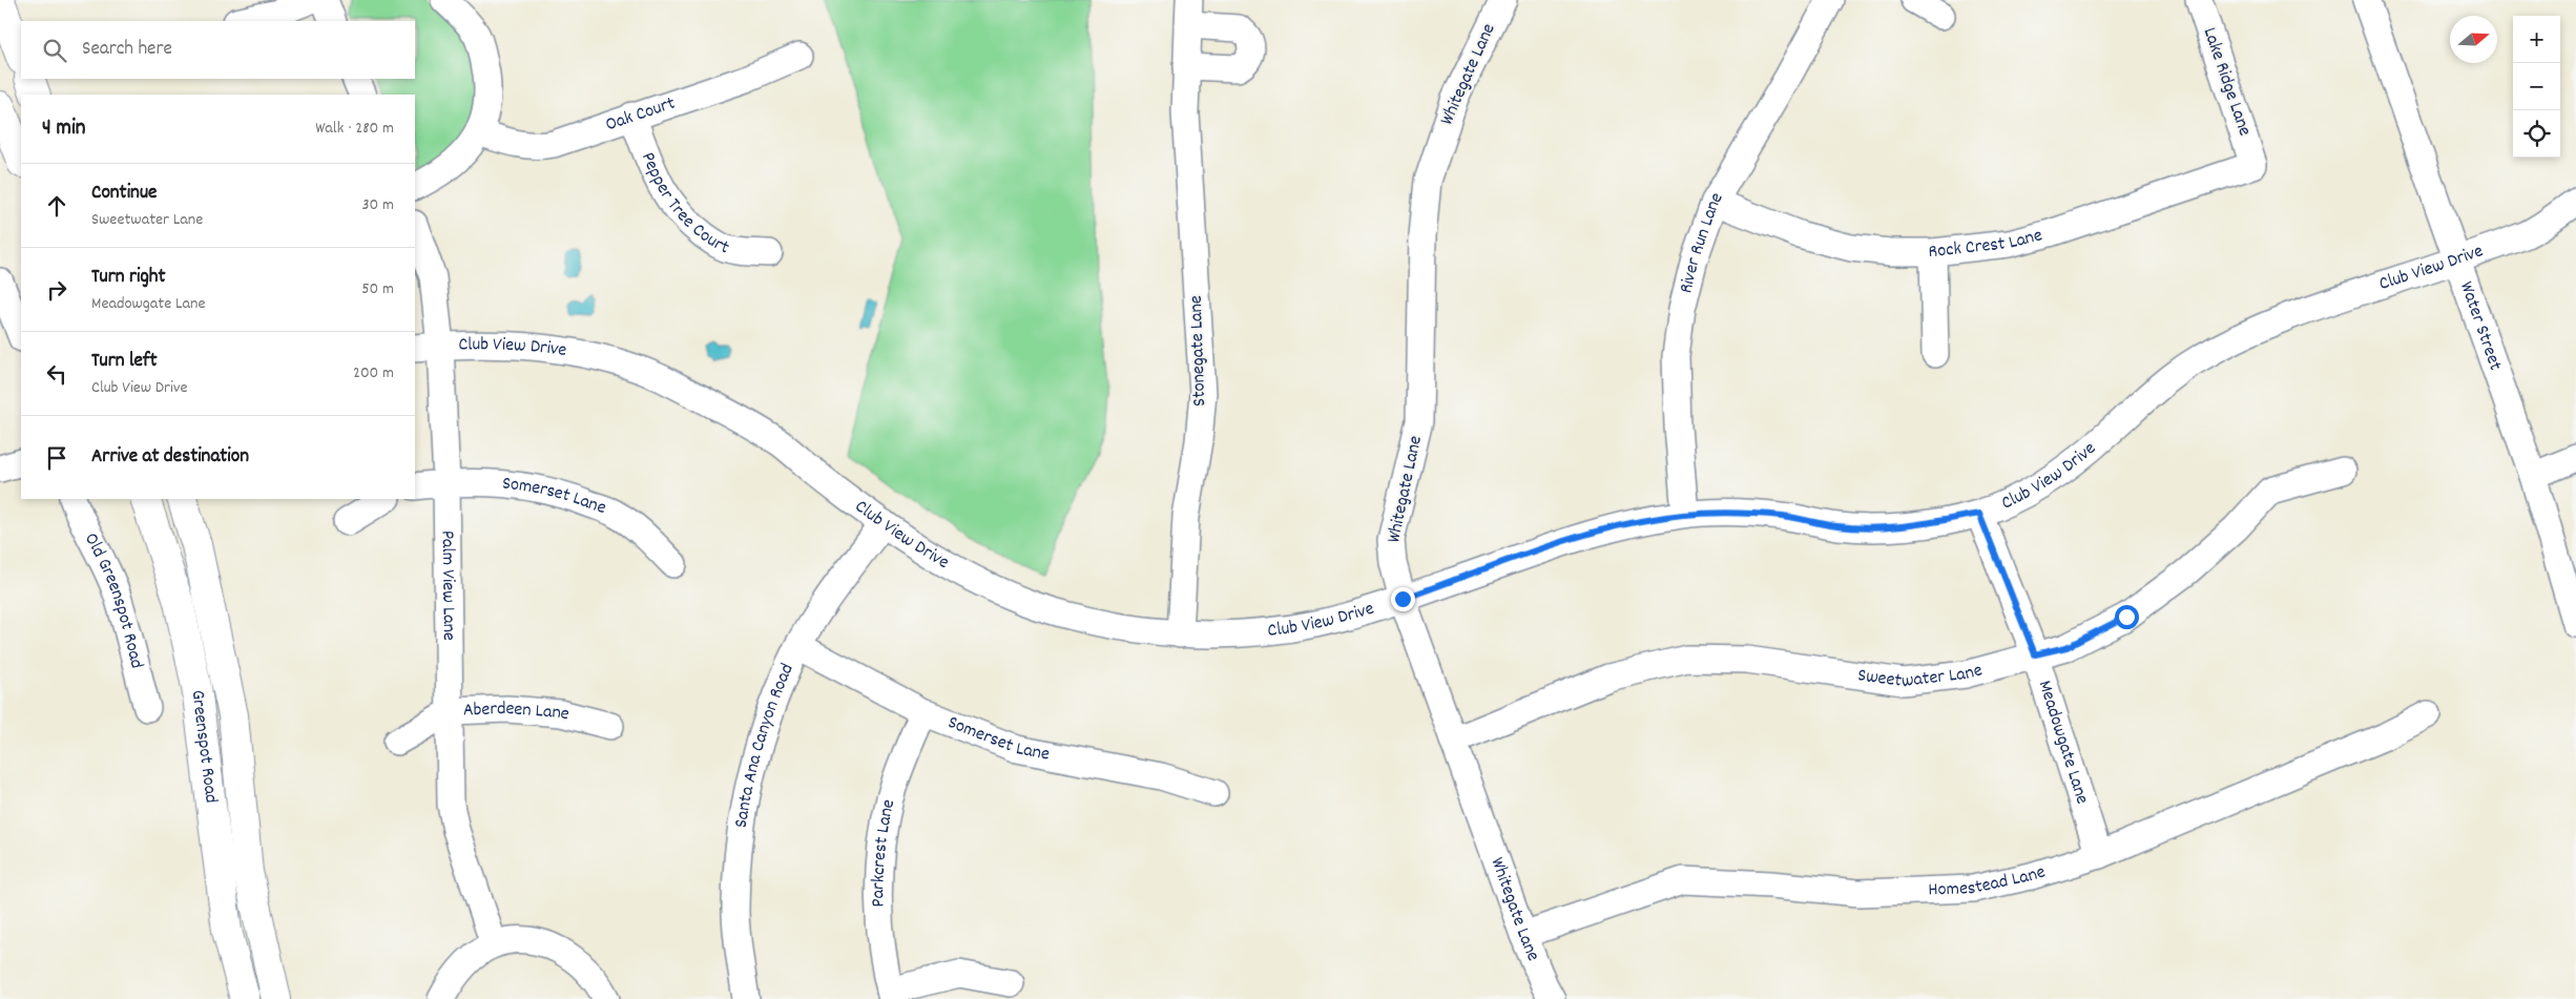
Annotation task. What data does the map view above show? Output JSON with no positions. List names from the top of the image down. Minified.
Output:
{"streets":{"main road":["Greenspot Road"],"street":["Whitegate Lane","Lake Ridge Lane","Oak Court","Pepper Tree Court","Rock Crest Lane","River Run Lane","Club View Drive","Water Street","Stonegate Lane","Somerset Lane","Palm View Lane","Old Greenspot Road","Sweetwater Lane","Aberdeen Lane","Meadowgate Lane","Santa Ana Canyon Road","Parkcrest Lane","Homestead Lane"]},"crossings":[["Whitegate Lane","Club View Drive"],["Whitegate Lane","Sweetwater Lane"],["Whitegate Lane","Homestead Lane"],["Lake Ridge Lane","Rock Crest Lane"],["Oak Court","Pepper Tree Court"],["Rock Crest Lane","River Run Lane"],["River Run Lane","Club View Drive"],["Club View Drive","Water Street"],["Club View Drive","Stonegate Lane"],["Club View Drive","Palm View Lane"],["Club View Drive","Meadowgate Lane"],["Club View Drive","Santa Ana Canyon Road"],["Somerset Lane","Palm View Lane"],["Somerset Lane","Santa Ana Canyon Road"],["Somerset Lane","Parkcrest Lane"],["Palm View Lane","Aberdeen Lane"],["Sweetwater Lane","Meadowgate Lane"],["Meadowgate Lane","Homestead Lane"]],"north":"right","page":{"map_buttons":["+","−"],"search":"Search here","heading":["4 min","Walk · 280 m"],"list":[["Continue","Sweetwater Lane","30 m"],["Turn right","Meadowgate Lane","50 m"],["Turn left","Club View Drive","200 m"],"Arrive at destination"]}}
